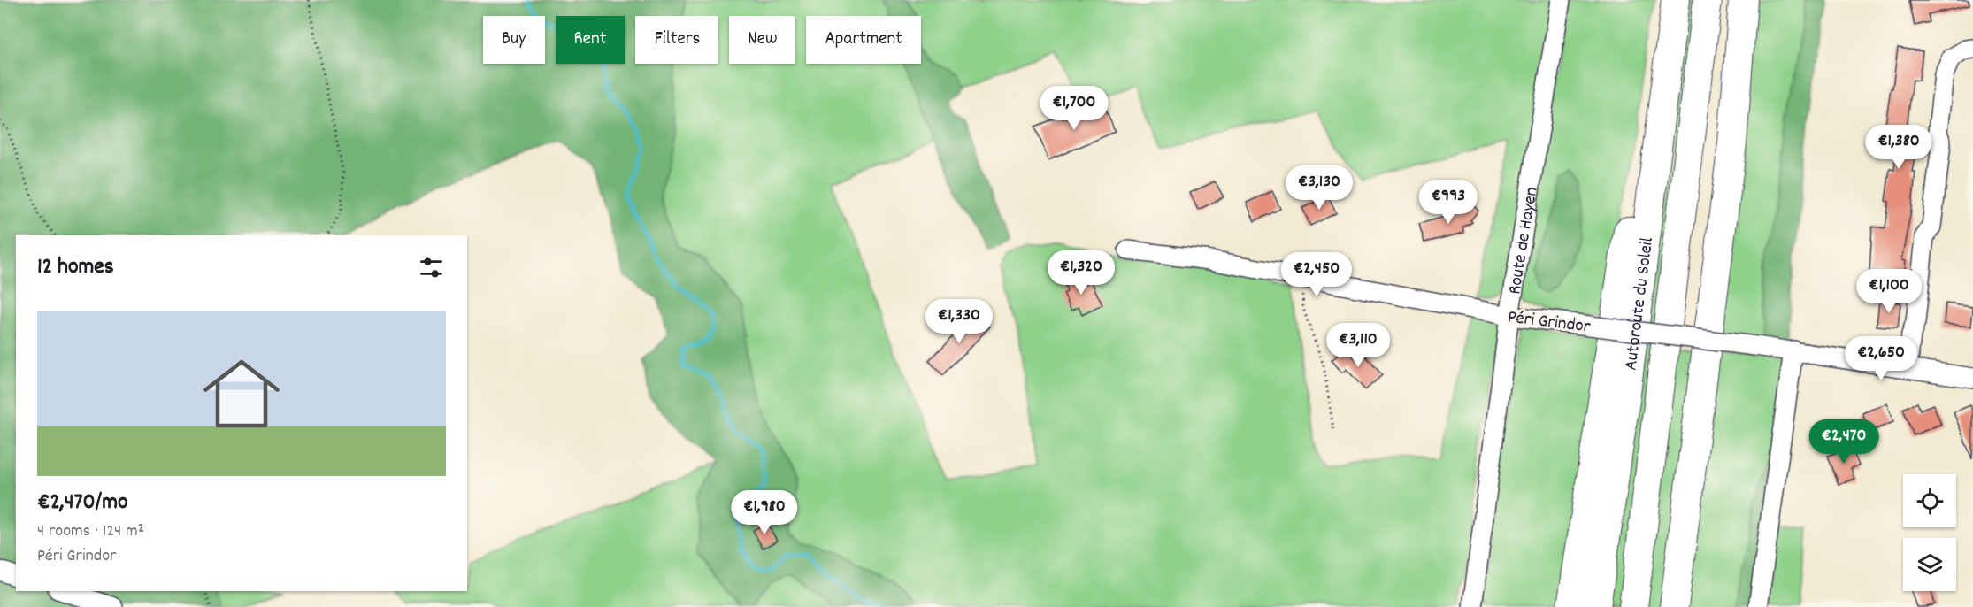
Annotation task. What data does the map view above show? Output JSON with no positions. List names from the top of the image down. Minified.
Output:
{"streets":{"highway":["Autoroute du Soleil"],"street":["Route de Hayen","Péri Grindor"]},"crossings":[["Route de Hayen","Péri Grindor"]],"page":{"chip":["Buy","Rent","Filters","New","Apartment"],"price":["€1,700","€1,380","€3,130","€993","€1,320","€2,450","€1,100","€1,330","€3,110","€2,650","€2,470","€1,980"],"heading":"12 homes","list":[{"name":"€2,470/mo","note":"4 rooms · 124 m² · Péri Grindor"}]}}
